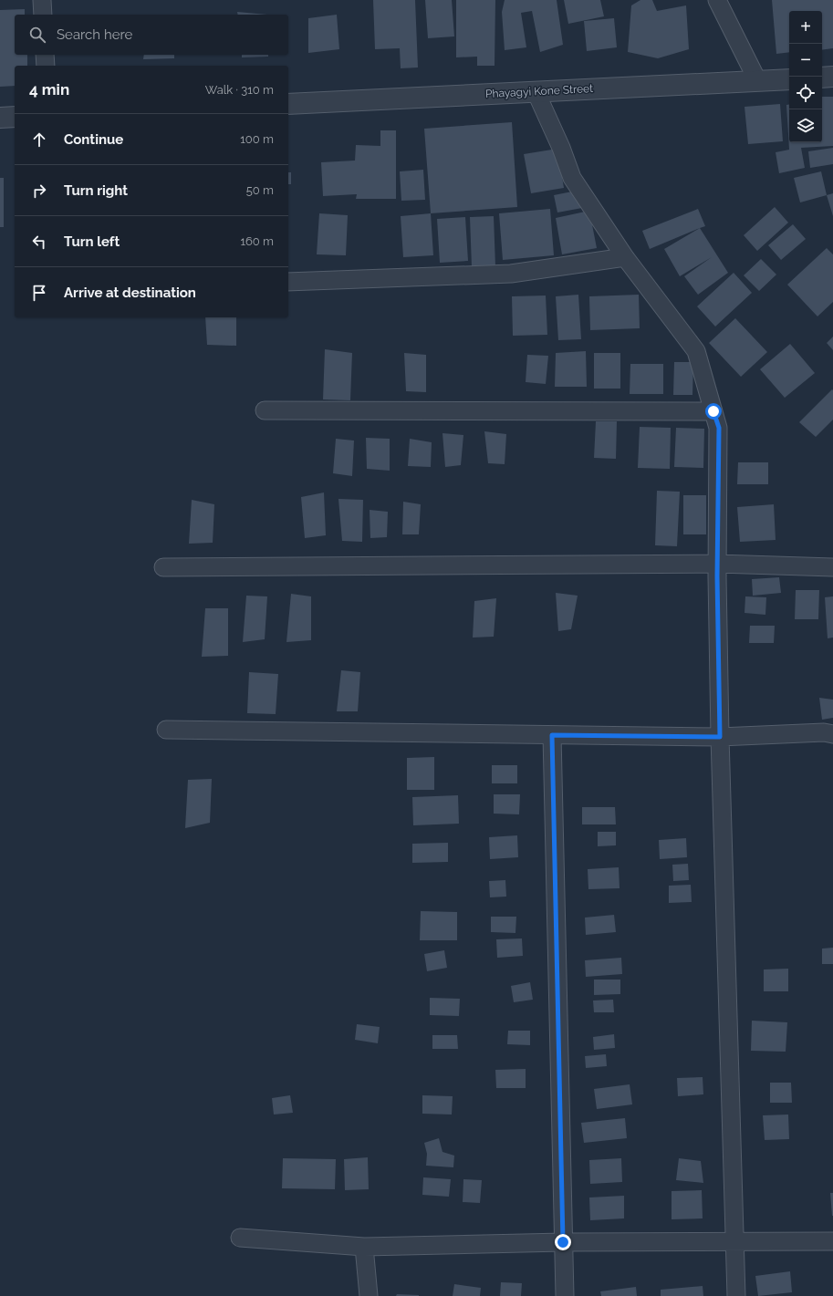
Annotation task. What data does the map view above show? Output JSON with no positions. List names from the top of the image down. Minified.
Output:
{"streets":{"street":["Phayagyi Kone Street"]},"page":{"map_buttons":["+","−"],"search":"Search here","heading":["4 min","Walk · 310 m"],"list":[["Continue","100 m"],["Turn right","50 m"],["Turn left","160 m"],"Arrive at destination"]}}
